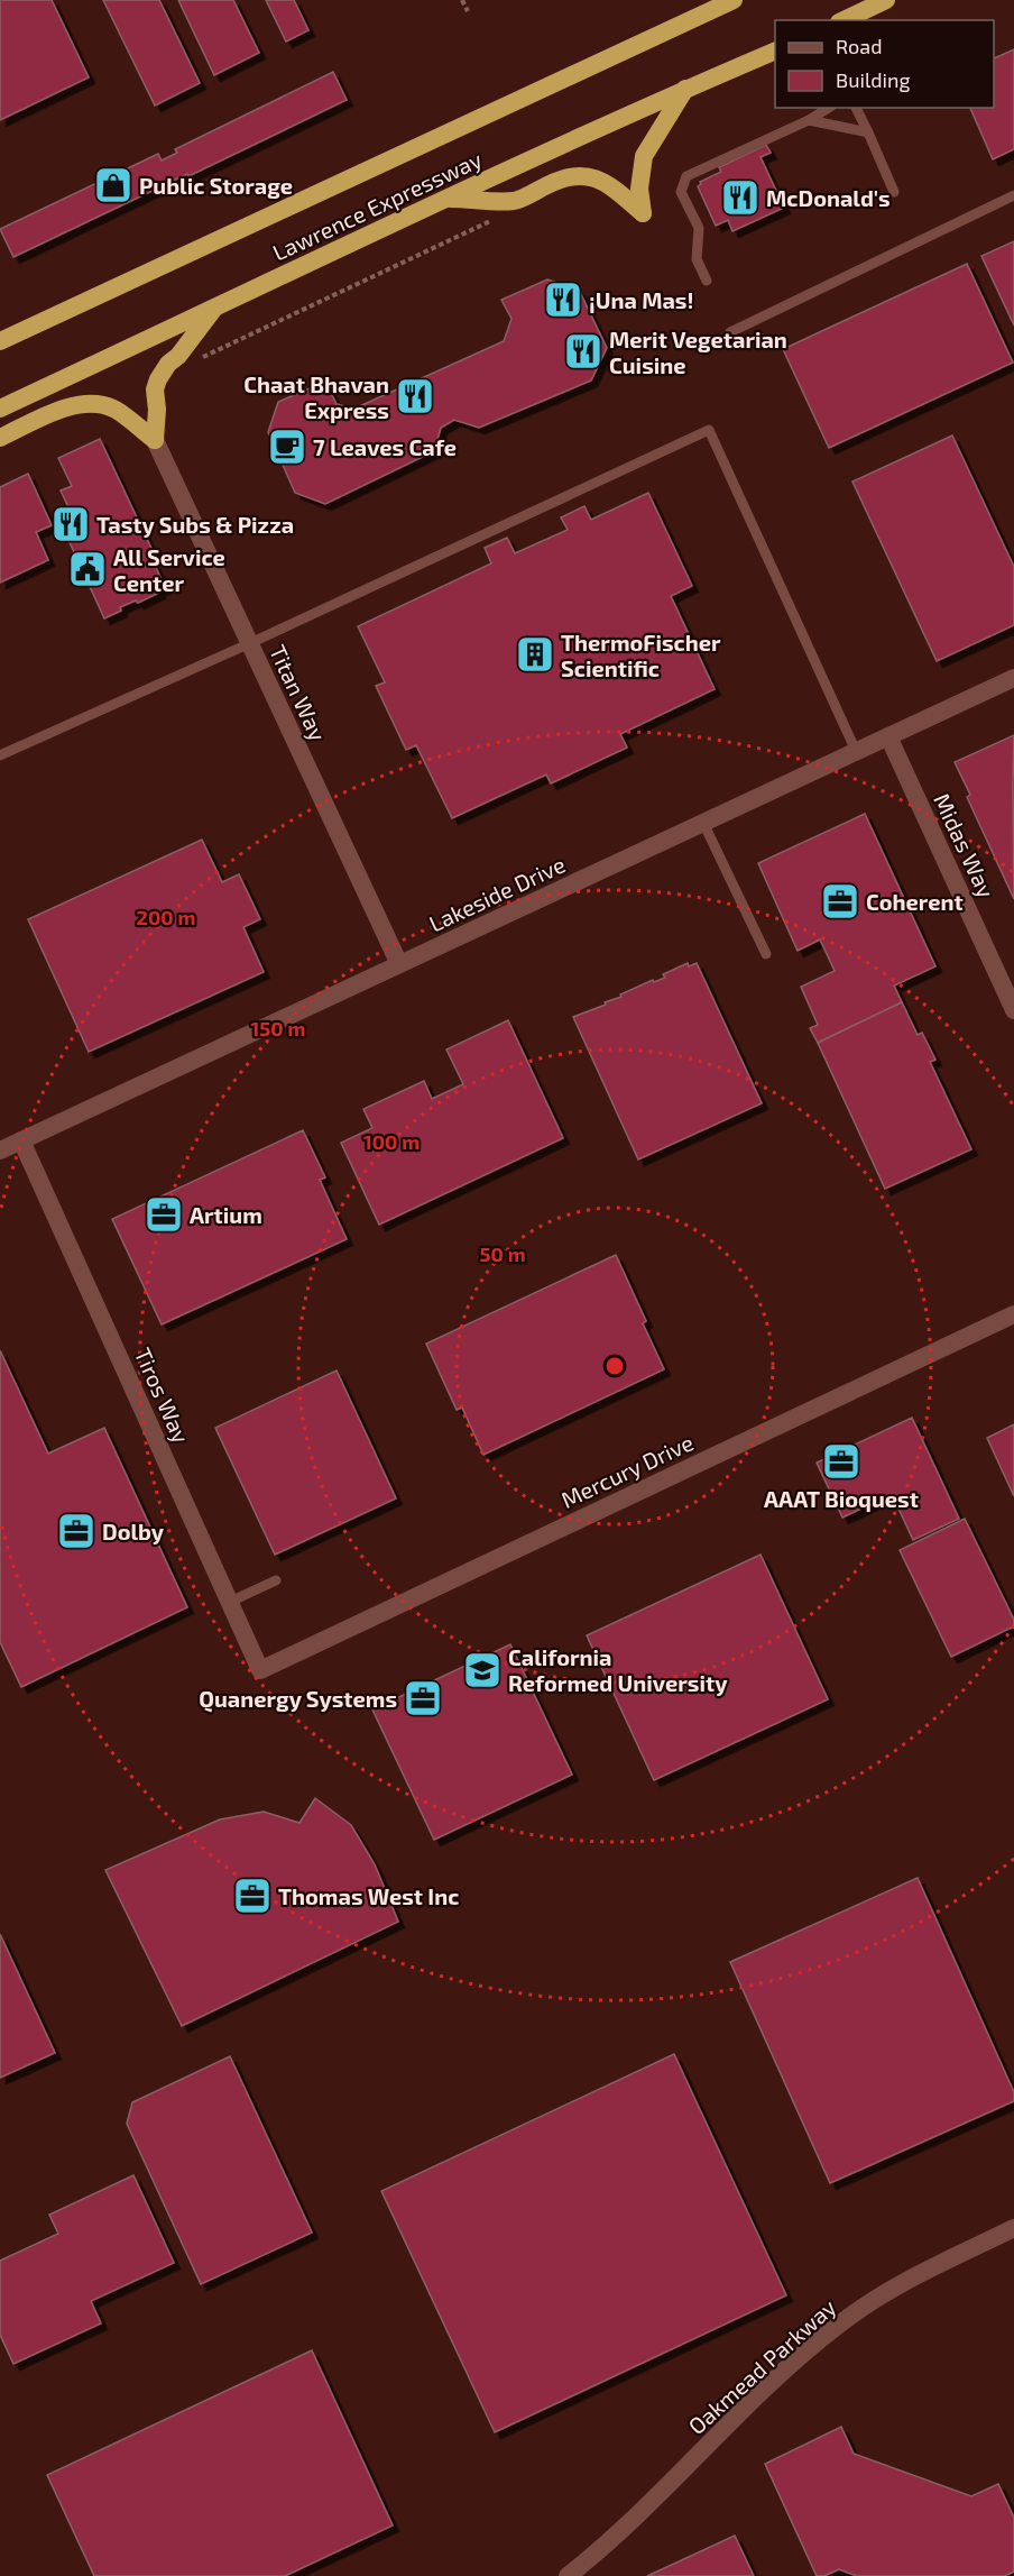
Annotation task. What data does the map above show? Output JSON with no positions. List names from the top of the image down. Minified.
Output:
{"streets":{"highway":["Lawrence Expressway"],"street":["Titan Way","Midas Way","Lakeside Drive","Tiros Way","Mercury Drive","Oakmead Parkway"]},"crossings":[["Titan Way","Lakeside Drive"],["Midas Way","Lakeside Drive"],["Lakeside Drive","Tiros Way"],["Tiros Way","Mercury Drive"]],"places":{"shop":["Public Storage"],"restaurant":["McDonald's","¡Una Mas!","Merit Vegetarian Cuisine","Chaat Bhavan Express","Tasty Subs & Pizza"],"cafe":["7 Leaves Cafe"],"public building":["All Service Center"],"building":["ThermoFischer Scientific"],"office":["Coherent","Artium","AAAT Bioquest","Dolby","Quanergy Systems","Thomas West Inc"],"school or university":["California Reformed University"]},"legend":["Road","Building"],"rings":["200 m","150 m","100 m","50 m"]}
